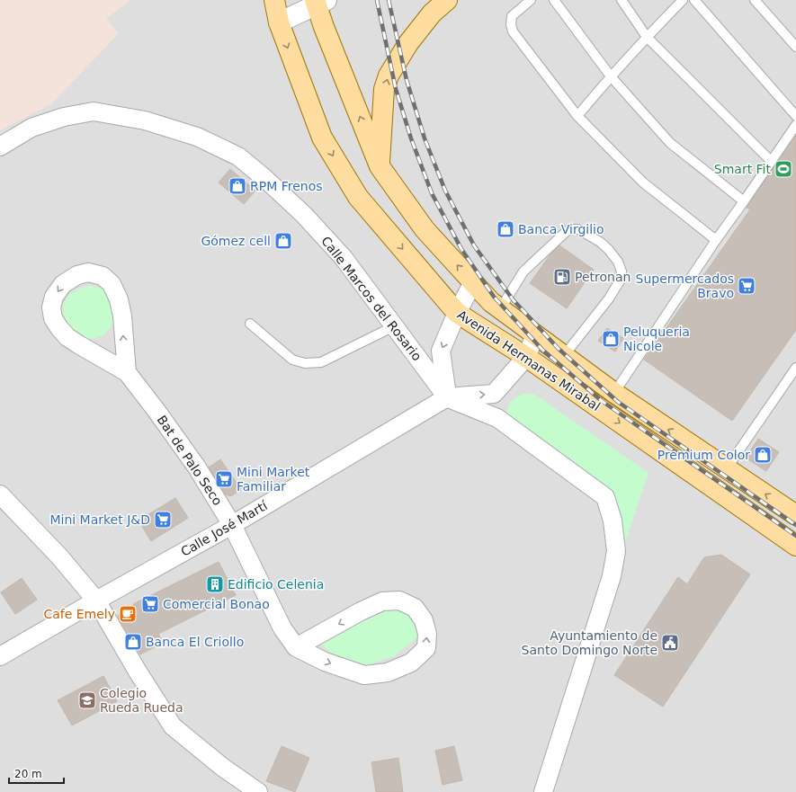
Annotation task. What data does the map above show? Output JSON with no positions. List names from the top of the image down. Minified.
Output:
{"streets":{"main road":["Avenida Hermanas Mirabal"],"street":["Calle Marcos del Rosario","Bat de Palo Seco","Calle José Martí"]},"crossings":[["Calle Marcos del Rosario","Calle José Martí"],["Bat de Palo Seco","Calle José Martí"]],"places":{"sports":["Smart Fit"],"shop":["RPM Frenos","Banca Virgilio","Gómez cell","Peluqueria Nicole","Premium Color","Banca El Criollo"],"fuel station":["Petronan"],"supermarket":["Supermercados Bravo","Mini Market Familiar","Mini Market J&D","Comercial Bonao"],"building":["Edificio Celenia"],"cafe":["Cafe Emely"],"public building":["Ayuntamiento de Santo Domingo Norte"],"school or university":["Colegio Rueda Rueda"]},"scale_bar":"20 m"}
